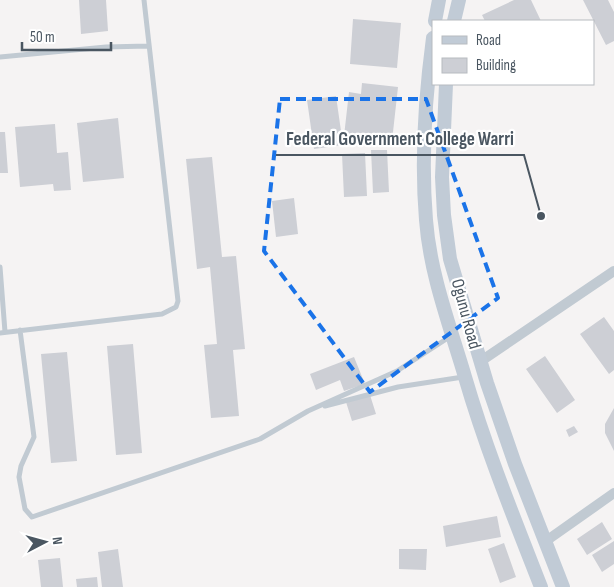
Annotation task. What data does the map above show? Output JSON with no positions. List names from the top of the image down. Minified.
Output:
{"streets":{"main road":["Ogunu Road"]},"places":["Federal Government College Warri"],"legend":["Road","Building"],"scale_bar":"50 m","north":"right"}
